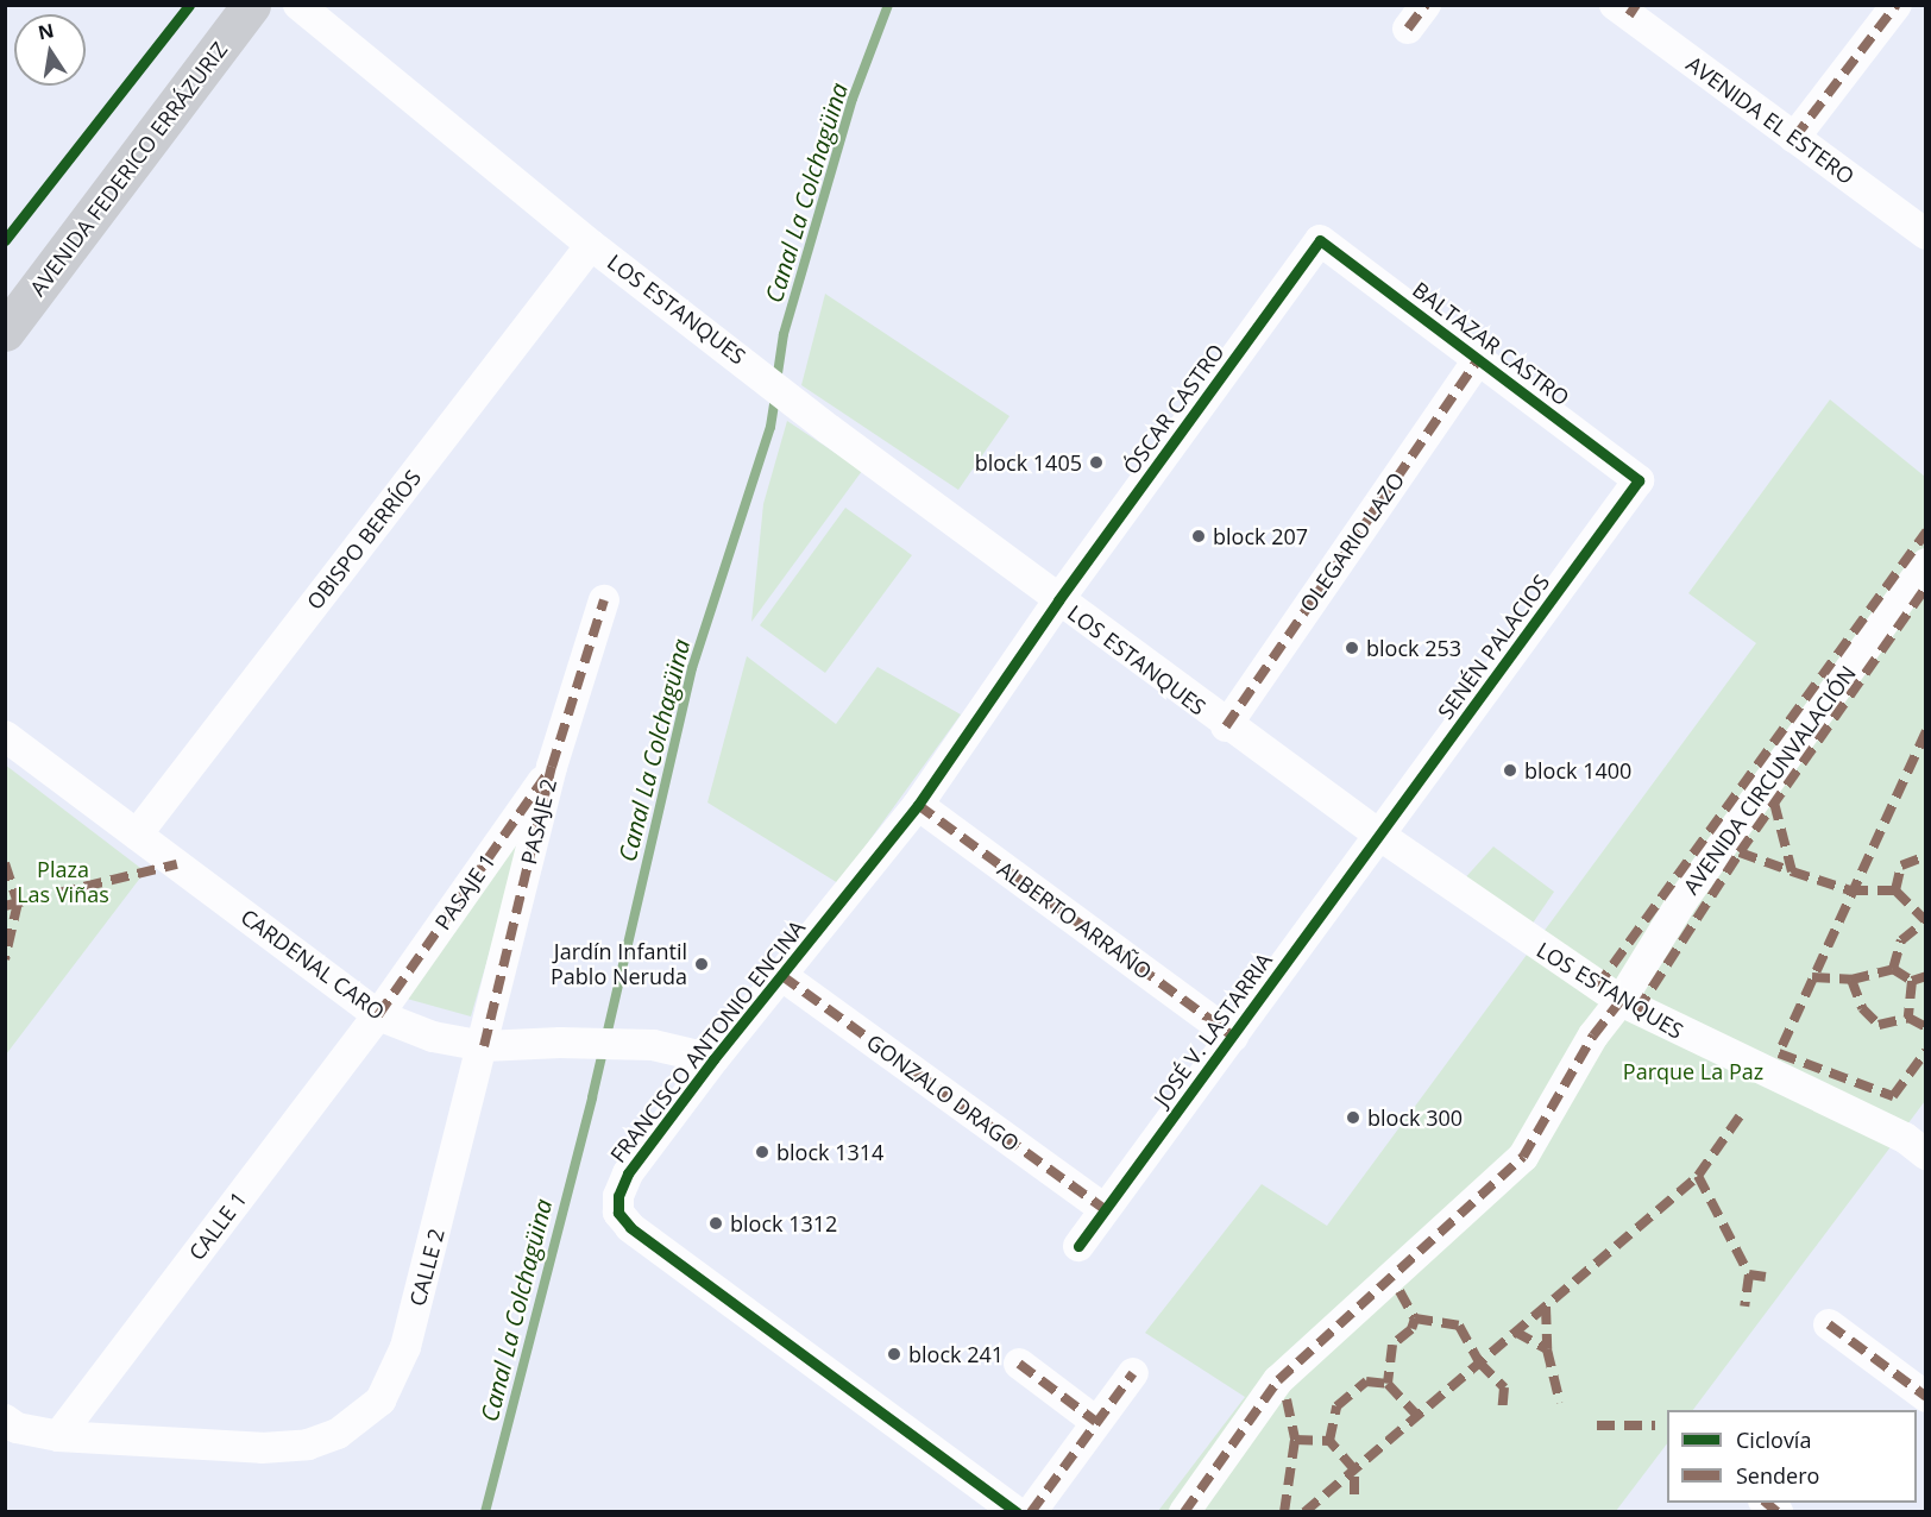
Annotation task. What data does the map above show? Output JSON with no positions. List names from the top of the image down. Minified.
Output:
{"streets":{"main road":["AVENIDA FEDERICO ERRÁZURIZ"],"street":["AVENIDA EL ESTERO","LOS ESTANQUES","BALTAZAR CASTRO","ÓSCAR CASTRO","OBISPO BERRÍOS","OLEGARIO LAZO","SENÉN PALACIOS","AVENIDA CIRCUNVALACIÓN","PASAJE 2","PASAJE 1","ALBERTO ARRAÑO","CARDENAL CARO","JOSÉ V. LASTARRIA","FRANCISCO ANTONIO ENCINA","GONZALO DRAGO","CALLE 1","CALLE 2"]},"crossings":[["LOS ESTANQUES","ÓSCAR CASTRO"],["LOS ESTANQUES","OBISPO BERRÍOS"],["LOS ESTANQUES","OLEGARIO LAZO"],["LOS ESTANQUES","SENÉN PALACIOS"],["LOS ESTANQUES","AVENIDA CIRCUNVALACIÓN"],["LOS ESTANQUES","JOSÉ V. LASTARRIA"],["LOS ESTANQUES","FRANCISCO ANTONIO ENCINA"],["BALTAZAR CASTRO","ÓSCAR CASTRO"],["BALTAZAR CASTRO","OLEGARIO LAZO"],["BALTAZAR CASTRO","SENÉN PALACIOS"],["ÓSCAR CASTRO","FRANCISCO ANTONIO ENCINA"],["OBISPO BERRÍOS","CARDENAL CARO"],["SENÉN PALACIOS","JOSÉ V. LASTARRIA"],["PASAJE 2","PASAJE 1"],["PASAJE 2","CARDENAL CARO"],["PASAJE 2","CALLE 2"],["PASAJE 1","CARDENAL CARO"],["PASAJE 1","CALLE 1"],["ALBERTO ARRAÑO","JOSÉ V. LASTARRIA"],["ALBERTO ARRAÑO","FRANCISCO ANTONIO ENCINA"],["CARDENAL CARO","FRANCISCO ANTONIO ENCINA"],["CARDENAL CARO","CALLE 1"],["CARDENAL CARO","CALLE 2"],["JOSÉ V. LASTARRIA","GONZALO DRAGO"],["FRANCISCO ANTONIO ENCINA","GONZALO DRAGO"],["CALLE 1","CALLE 2"]],"water":["Canal La Colchagüina"],"parks":["Plaza Las Viñas","Parque La Paz"],"places":["block 1405","block 207","block 253","block 1400","Jardín Infantil Pablo Neruda","block 300","block 1314","block 1312","block 241"],"legend":["Ciclovía","Sendero"],"north":"top"}
